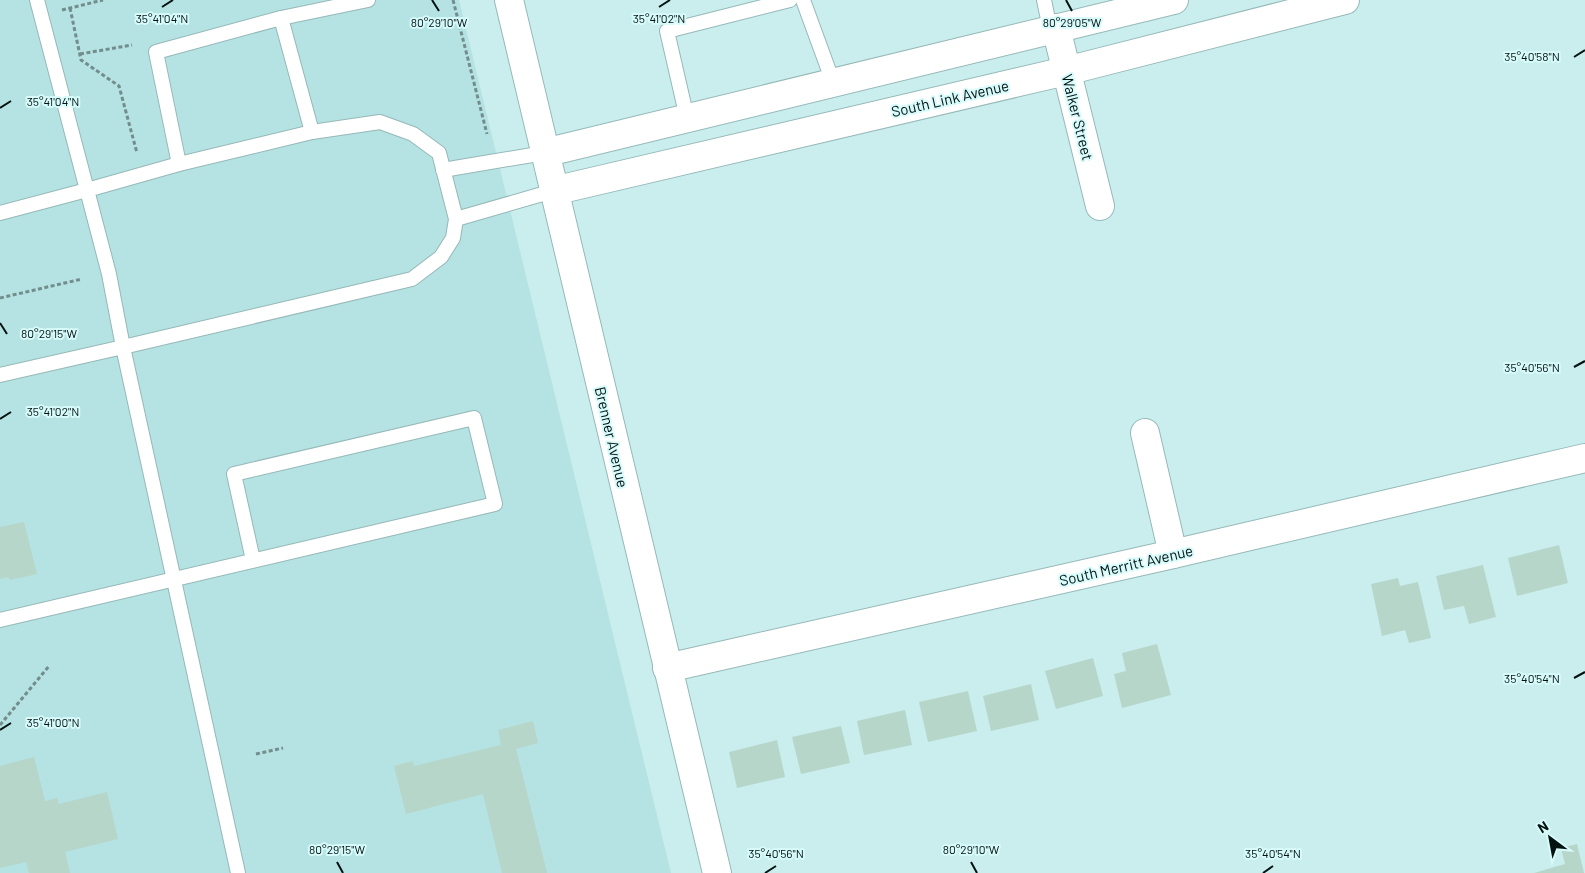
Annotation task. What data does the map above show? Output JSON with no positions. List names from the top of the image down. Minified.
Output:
{"streets":{"street":["South Link Avenue","Walker Street","Brenner Avenue","South Merritt Avenue"]},"crossings":[["South Link Avenue","Walker Street"],["South Link Avenue","Brenner Avenue"],["Brenner Avenue","South Merritt Avenue"]],"north":"top left","coordinates":["35°41'04\"N","35°41'02\"N","80°29'10\"W","80°29'05\"W","35°40'58\"N","80°29'15\"W","35°40'56\"N","35°40'54\"N","35°41'00\"N"]}
